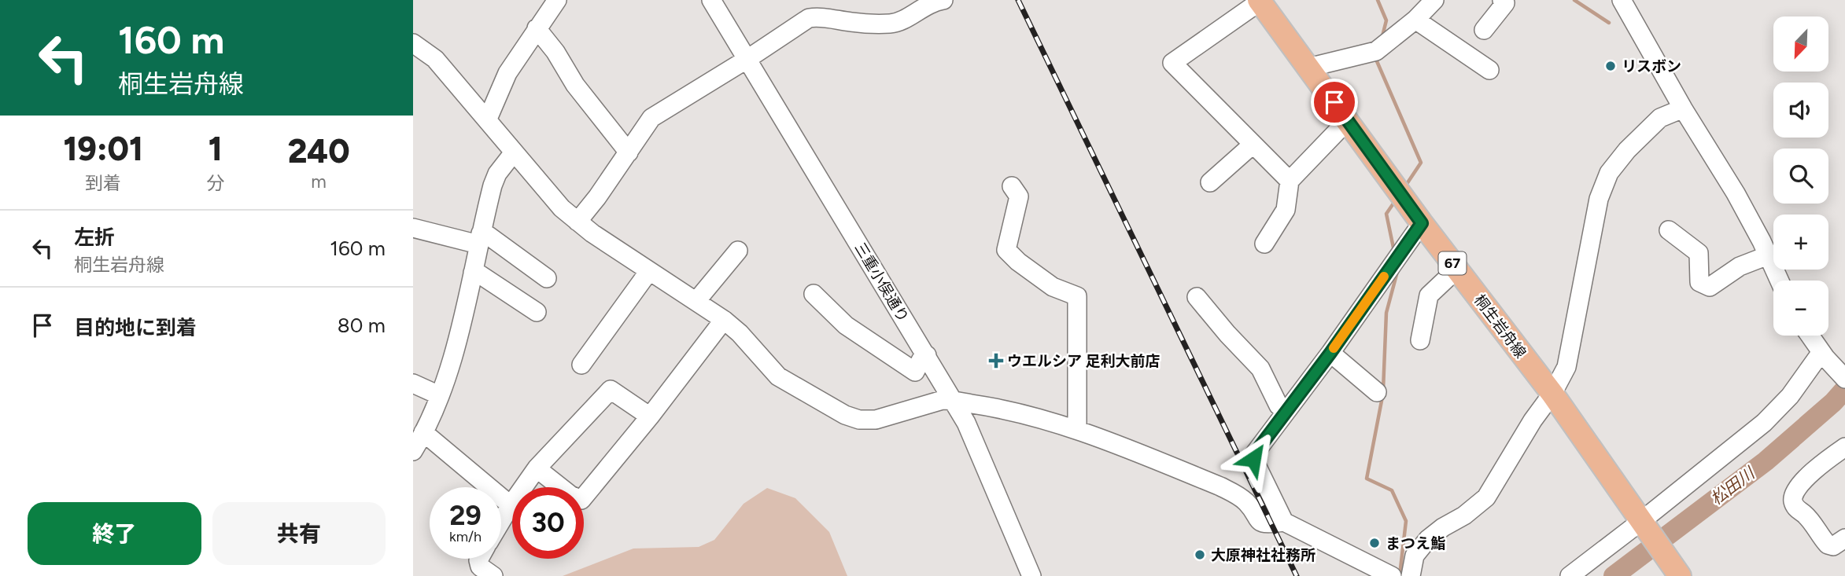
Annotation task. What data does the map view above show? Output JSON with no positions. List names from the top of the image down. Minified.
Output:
{"streets":{"main road":["67","桐生岩舟線"],"street":["三重小俣通り"]},"water":["松田川"],"places":{"other":["リスボン","まつえ鮨","大原神社社務所"],"health":["ウエルシア 足利大前店"]},"north":"bottom left","page":{"turn":["160 m","桐生岩舟線"],"map_buttons":["+","−"],"eta":["19:01","到着","1","分","240","m"],"list":[{"name":"左折","note":"桐生岩舟線","value":"160 m"},{"name":"目的地に到着","value":"80 m"}],"speed":"29 km/h","limit":"30","buttons":["終了","共有"]}}
